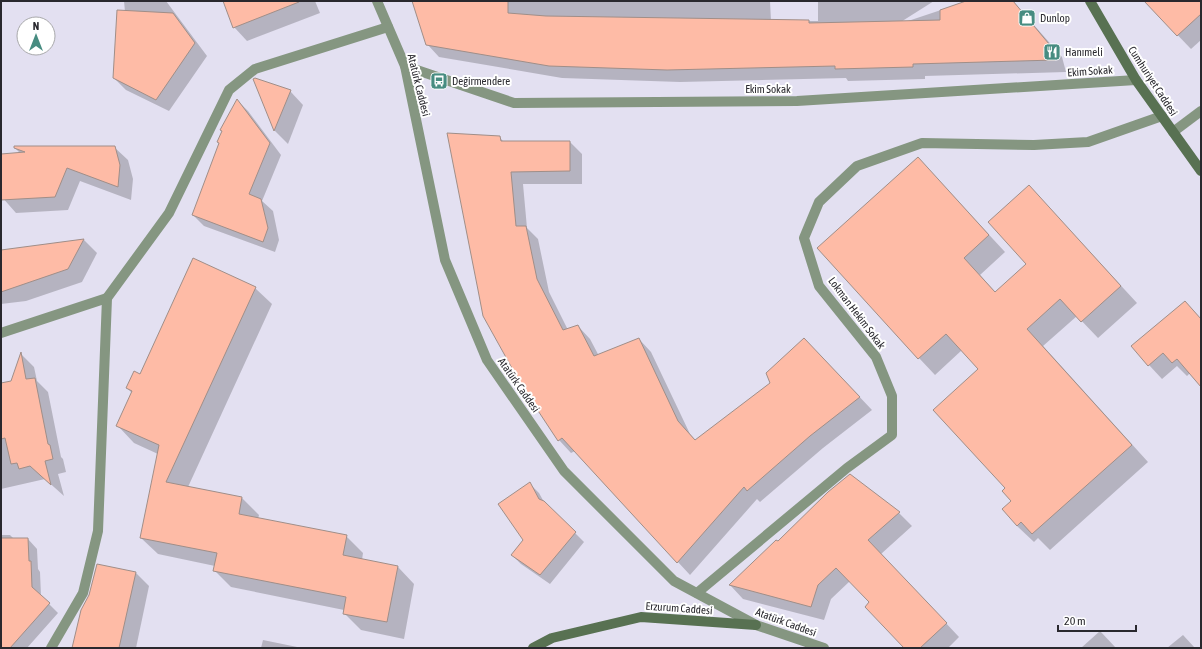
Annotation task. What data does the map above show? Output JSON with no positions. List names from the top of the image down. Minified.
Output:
{"streets":{"main road":["Cumhuriyet Caddesi","Erzurum Caddesi"],"street":["Ekim Sokak","Atatürk Caddesi","Lokman Hekim Sokak"]},"crossings":[["Ekim Sokak","Cumhuriyet Caddesi"],["Ekim Sokak","Atatürk Caddesi"],["Cumhuriyet Caddesi","Lokman Hekim Sokak"],["Atatürk Caddesi","Lokman Hekim Sokak"],["Atatürk Caddesi","Erzurum Caddesi"]],"places":{"shop":["Dunlop"],"restaurant":["Hanımeli"],"bus stop":["Değirmendere"]},"scale_bar":"20 m","north":"top"}
